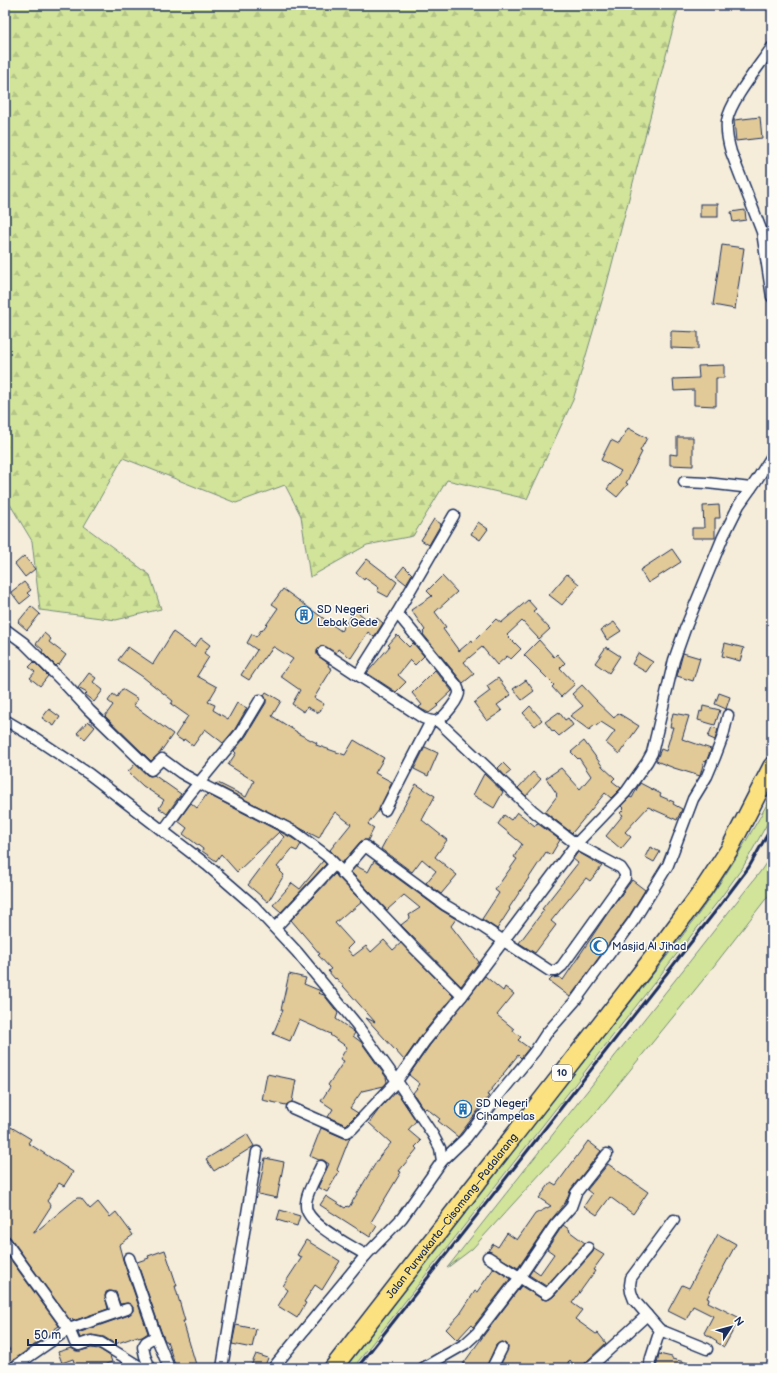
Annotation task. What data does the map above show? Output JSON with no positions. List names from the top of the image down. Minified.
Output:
{"streets":{"highway":["10","Jalan Purwakarta–Cisomang–Padalarang"]},"places":{"building":["SD Negeri Lebak Gede","SD Negeri Cihampelas"],"mosque":["Masjid Al Jihad"]},"scale_bar":"50 m","north":"top right"}
